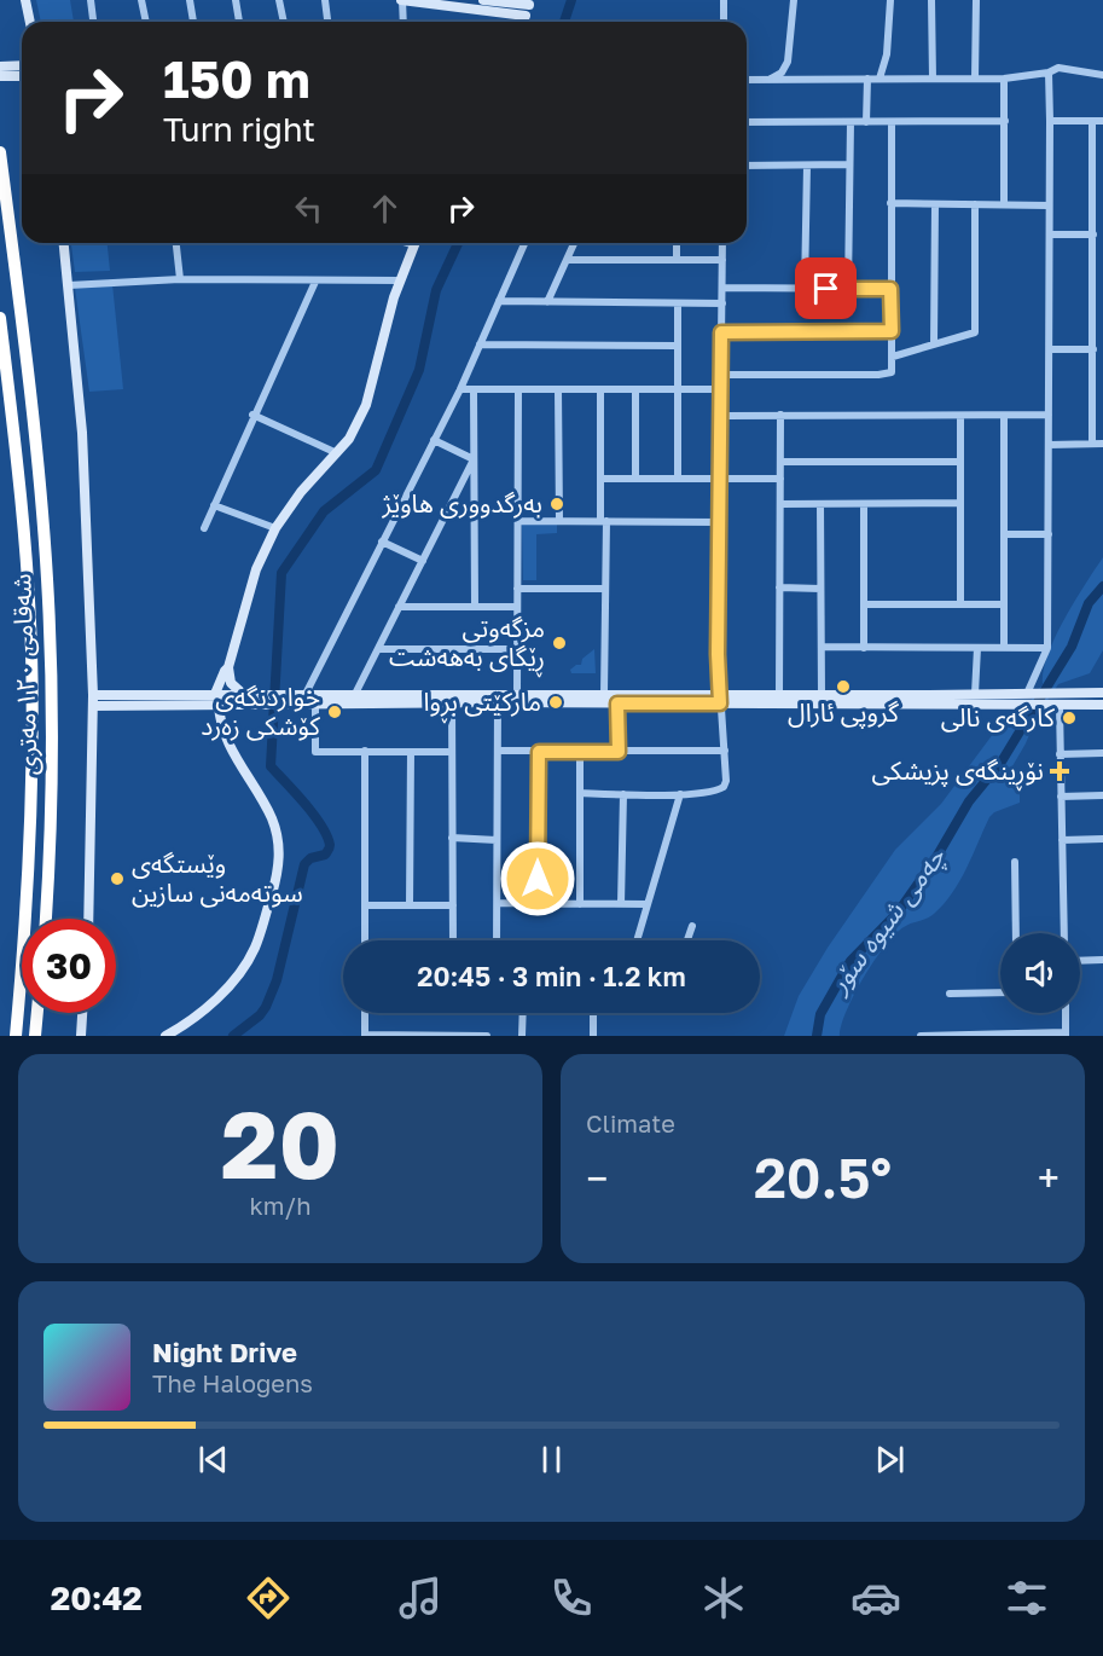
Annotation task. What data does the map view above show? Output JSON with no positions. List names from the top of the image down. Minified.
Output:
{"streets":{"highway":["شەقامی ١٢٠ مەتری"]},"water":["چەمی شیوە سۆر"],"places":{"other":["بەرگدووری هاوێژ","مزگەوتی ڕێگای بەھەشت","گروپی ئارال","مارکێتی بڕوا","خواردنگەی کۆشکی زەرد","کارگەی نالی","وێستگەی سوتەمەنی سازین"],"health":["نۆڕینگەی پزیشکی"]},"page":{"turn":["150 m","Turn right"],"limit":"30","trip":"20:45 · 3 min · 1.2 km","tile":[["20","km/h"],"Climate"],"heat":["−","20.5°","+"],"song":["Night Drive","The Halogens"],"tabs":"20:42"}}
